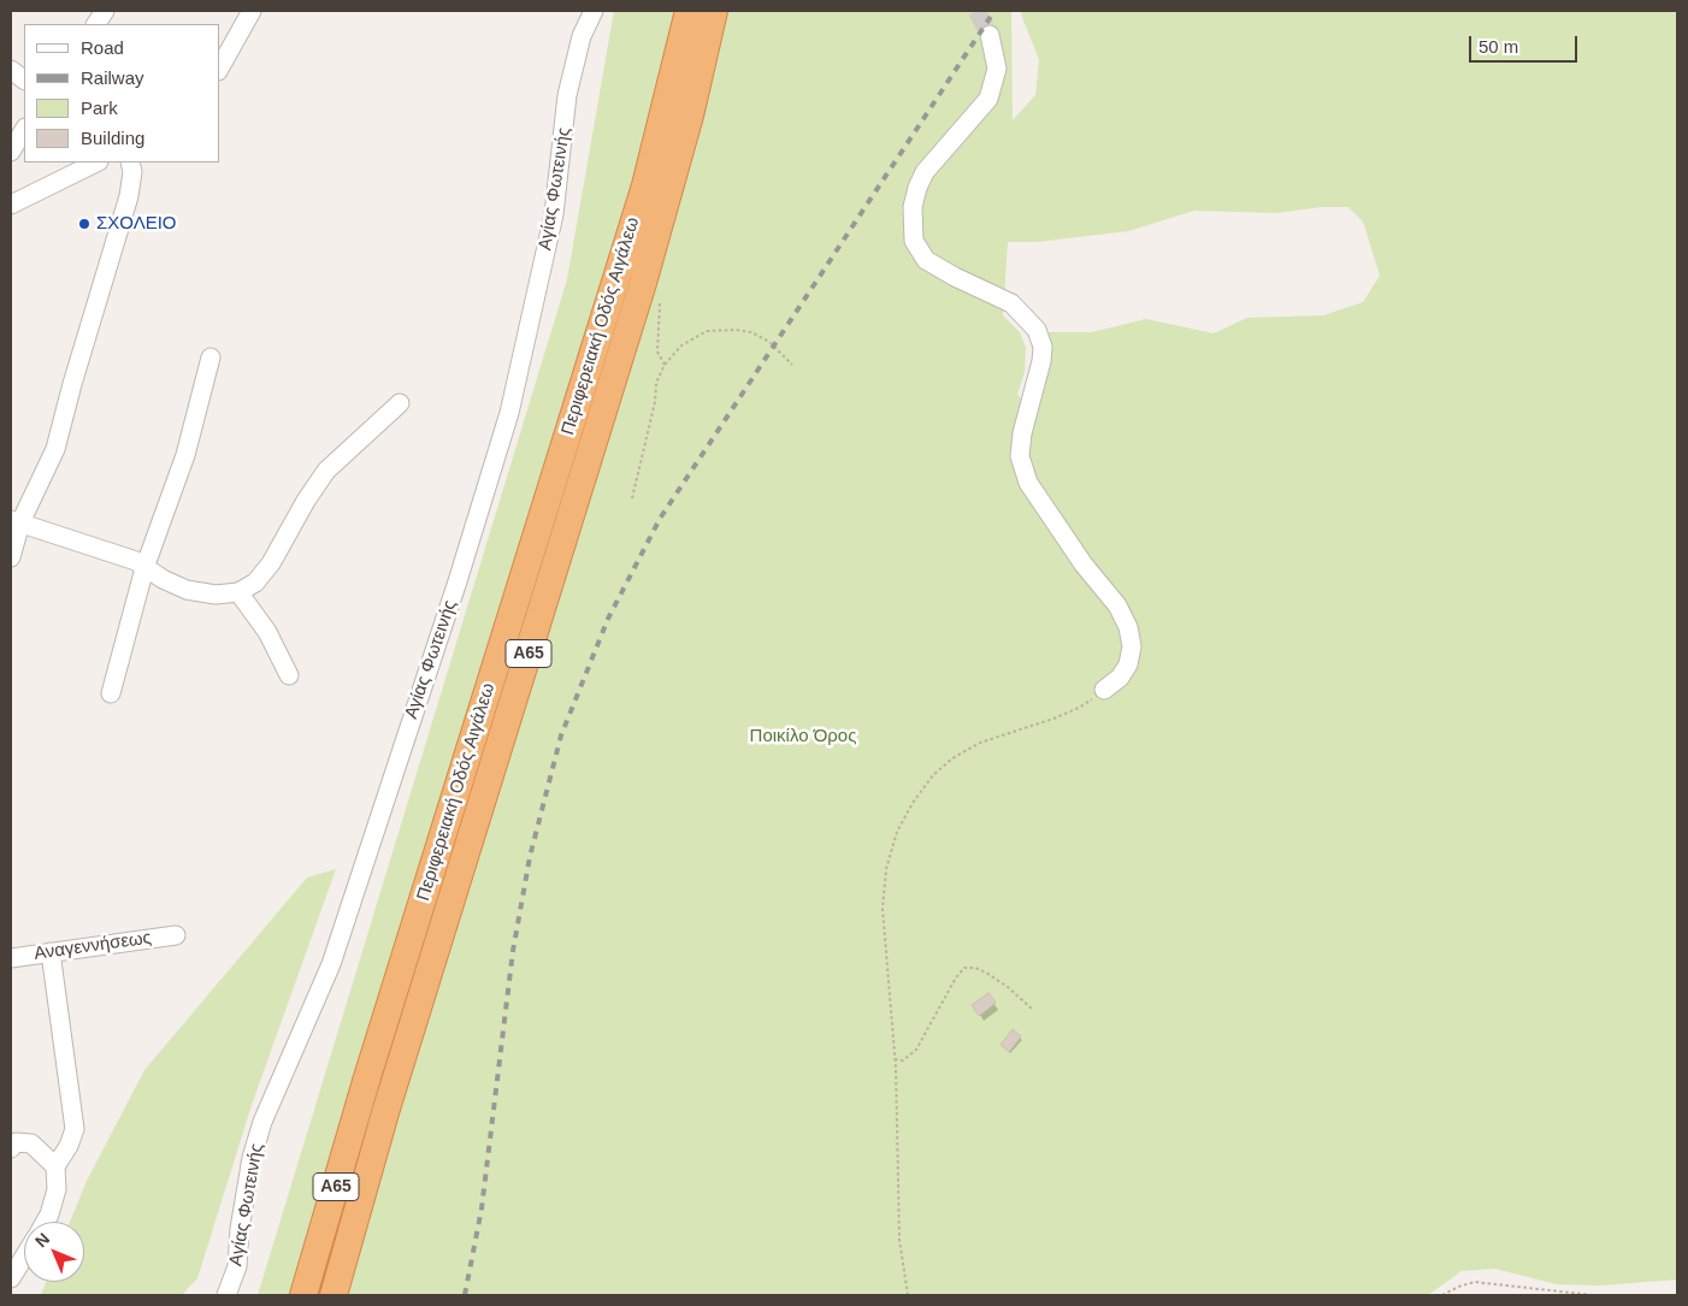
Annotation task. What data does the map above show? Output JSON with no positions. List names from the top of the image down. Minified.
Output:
{"streets":{"highway":["Περιφερειακή Οδός Αιγάλεω","Α65"],"street":["Αγίας Φωτεινής","Αναγεννήσεως"]},"parks":["Ποικίλο Όρος"],"places":["ΣΧΟΛΕΙΟ"],"legend":["Road","Railway","Park","Building"],"scale_bar":"50 m","north":"top left"}
